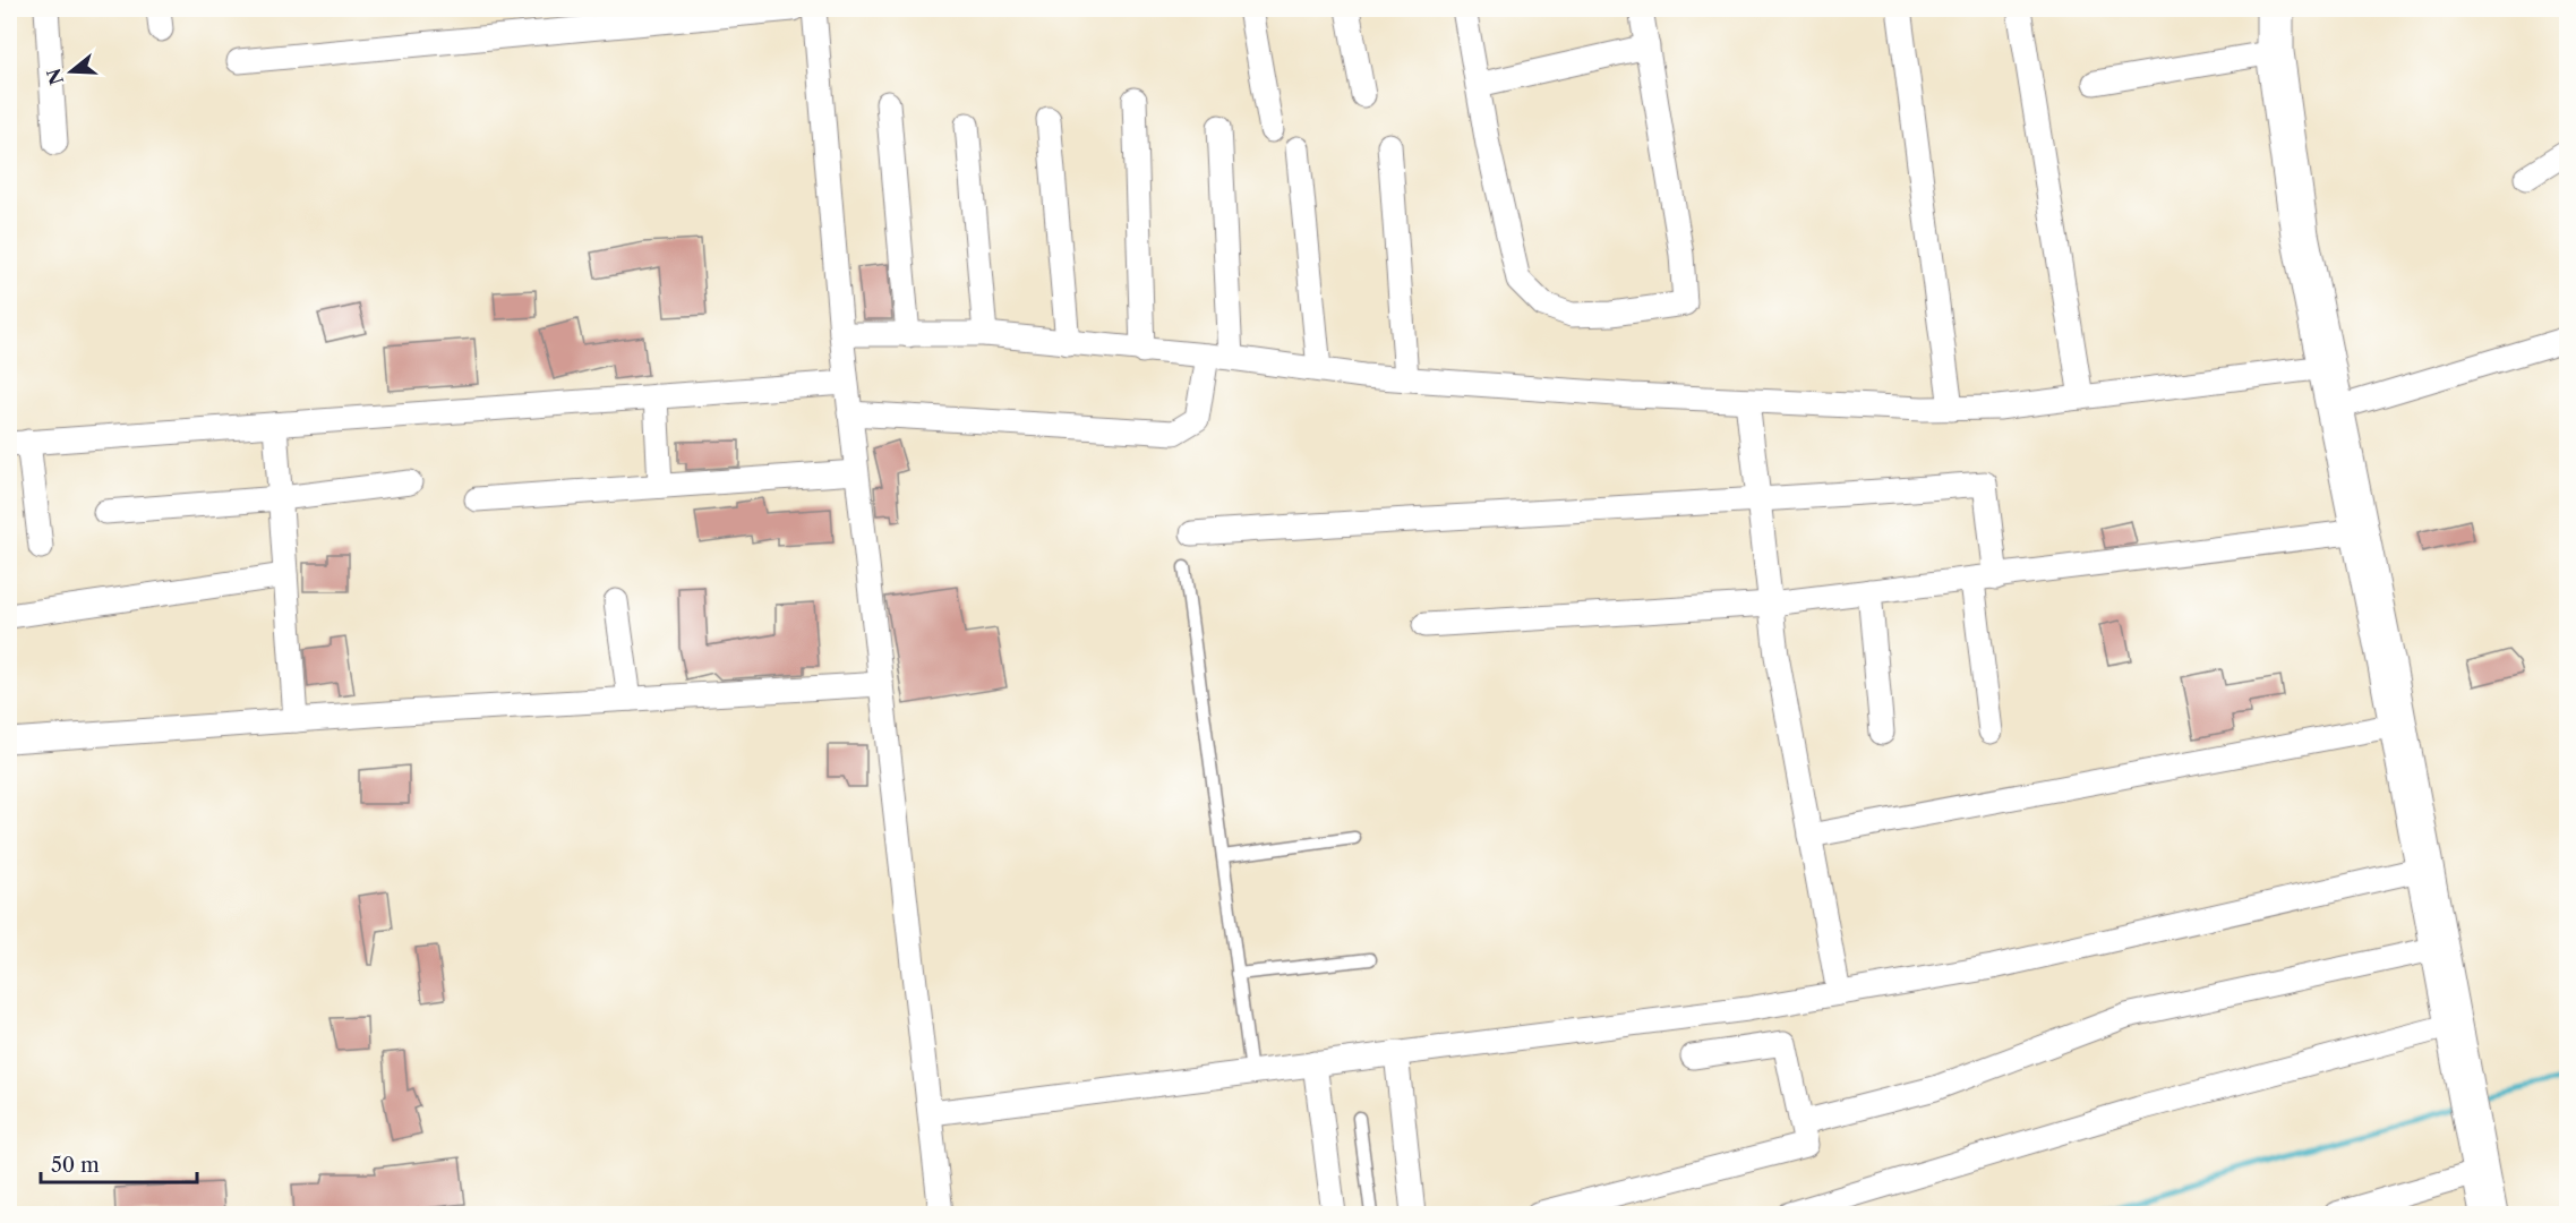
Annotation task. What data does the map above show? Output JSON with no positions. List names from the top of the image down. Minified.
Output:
{"scale_bar":"50 m","north":"left"}
